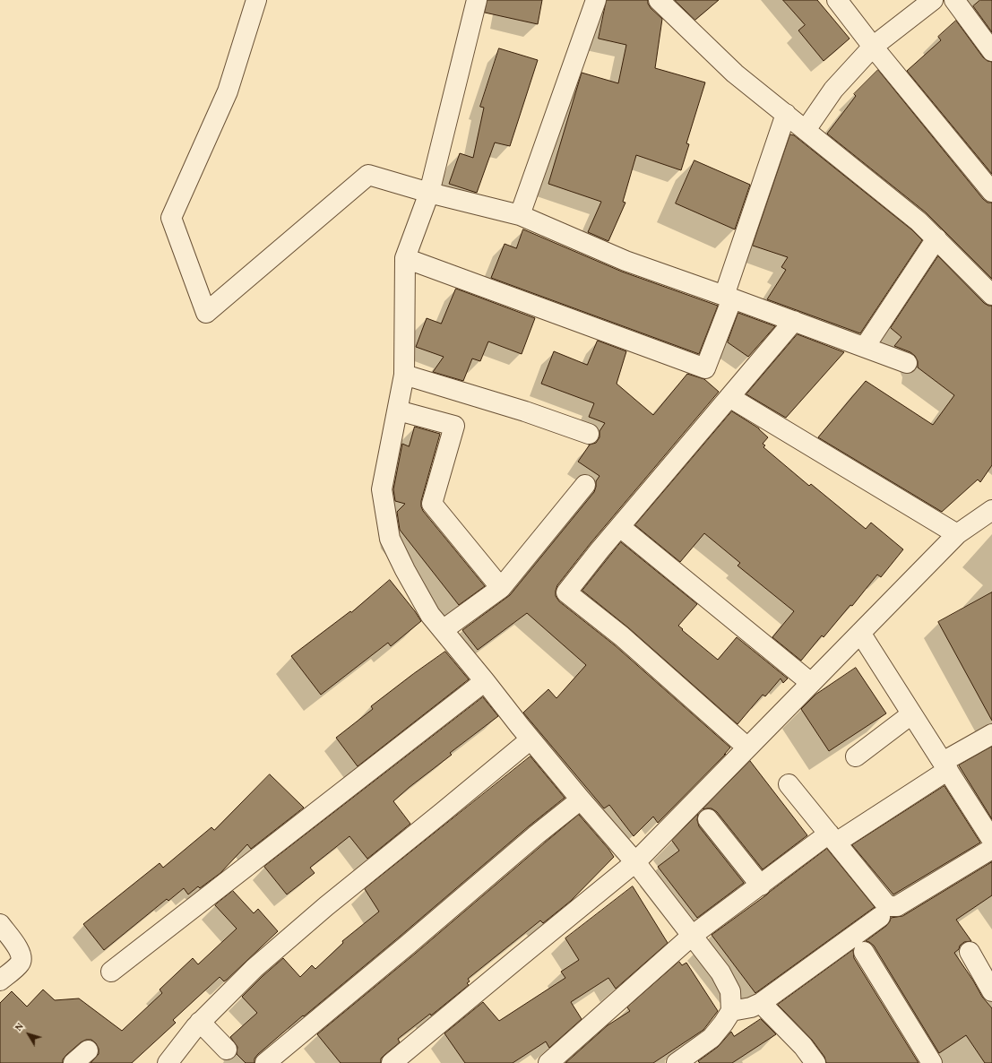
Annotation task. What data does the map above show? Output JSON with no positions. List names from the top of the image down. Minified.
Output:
{"north":"top left"}
